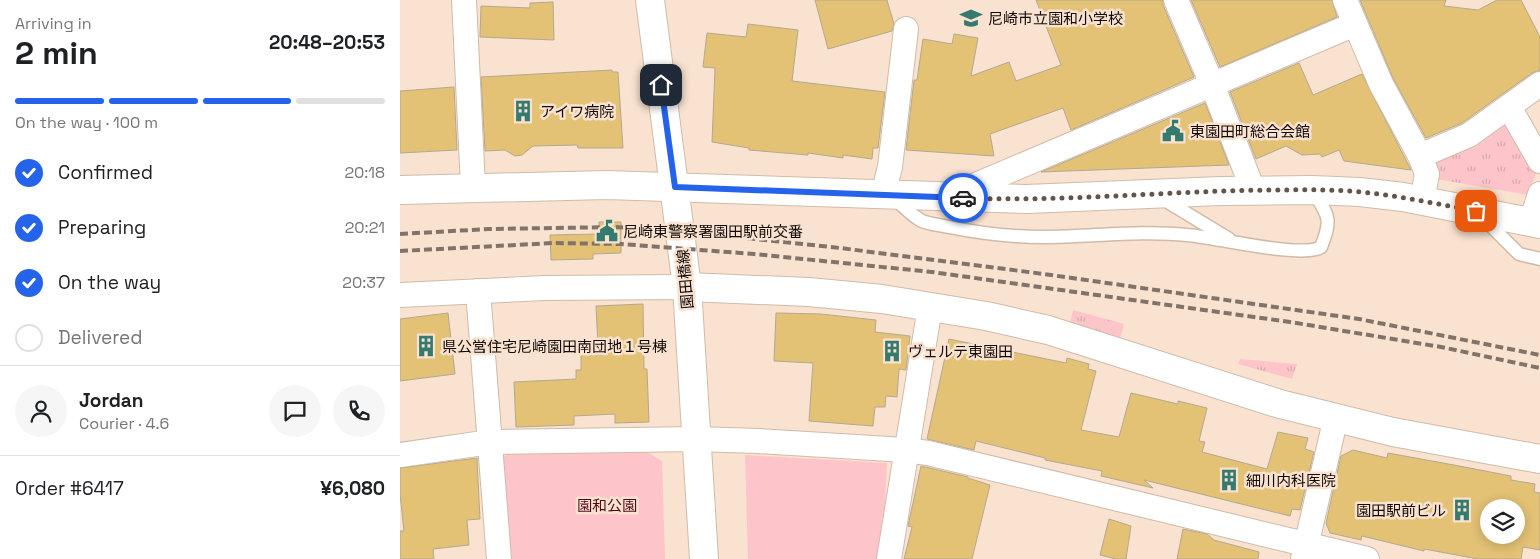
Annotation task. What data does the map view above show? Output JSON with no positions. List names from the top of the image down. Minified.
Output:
{"streets":{"street":["園田橋線"]},"parks":["園和公園"],"places":{"school or university":["尼崎市立園和小学校"],"building":["アイワ病院","県公営住宅尼崎園田南団地１号棟","ヴェルテ東園田","細川内科医院","園田駅前ビル"],"public building":["東園田町総合会館","尼崎東警察署園田駅前交番"]},"page":{"heading":["2 min","Arriving in","20:48–20:53"],"panel":["Jordan","Courier · 4.6","Order #6417","¥6,080"],"bar":"On the way · 100 m","list":[["Confirmed","20:18"],["Preparing","20:21"],["On the way","20:37"],"Delivered"]}}
